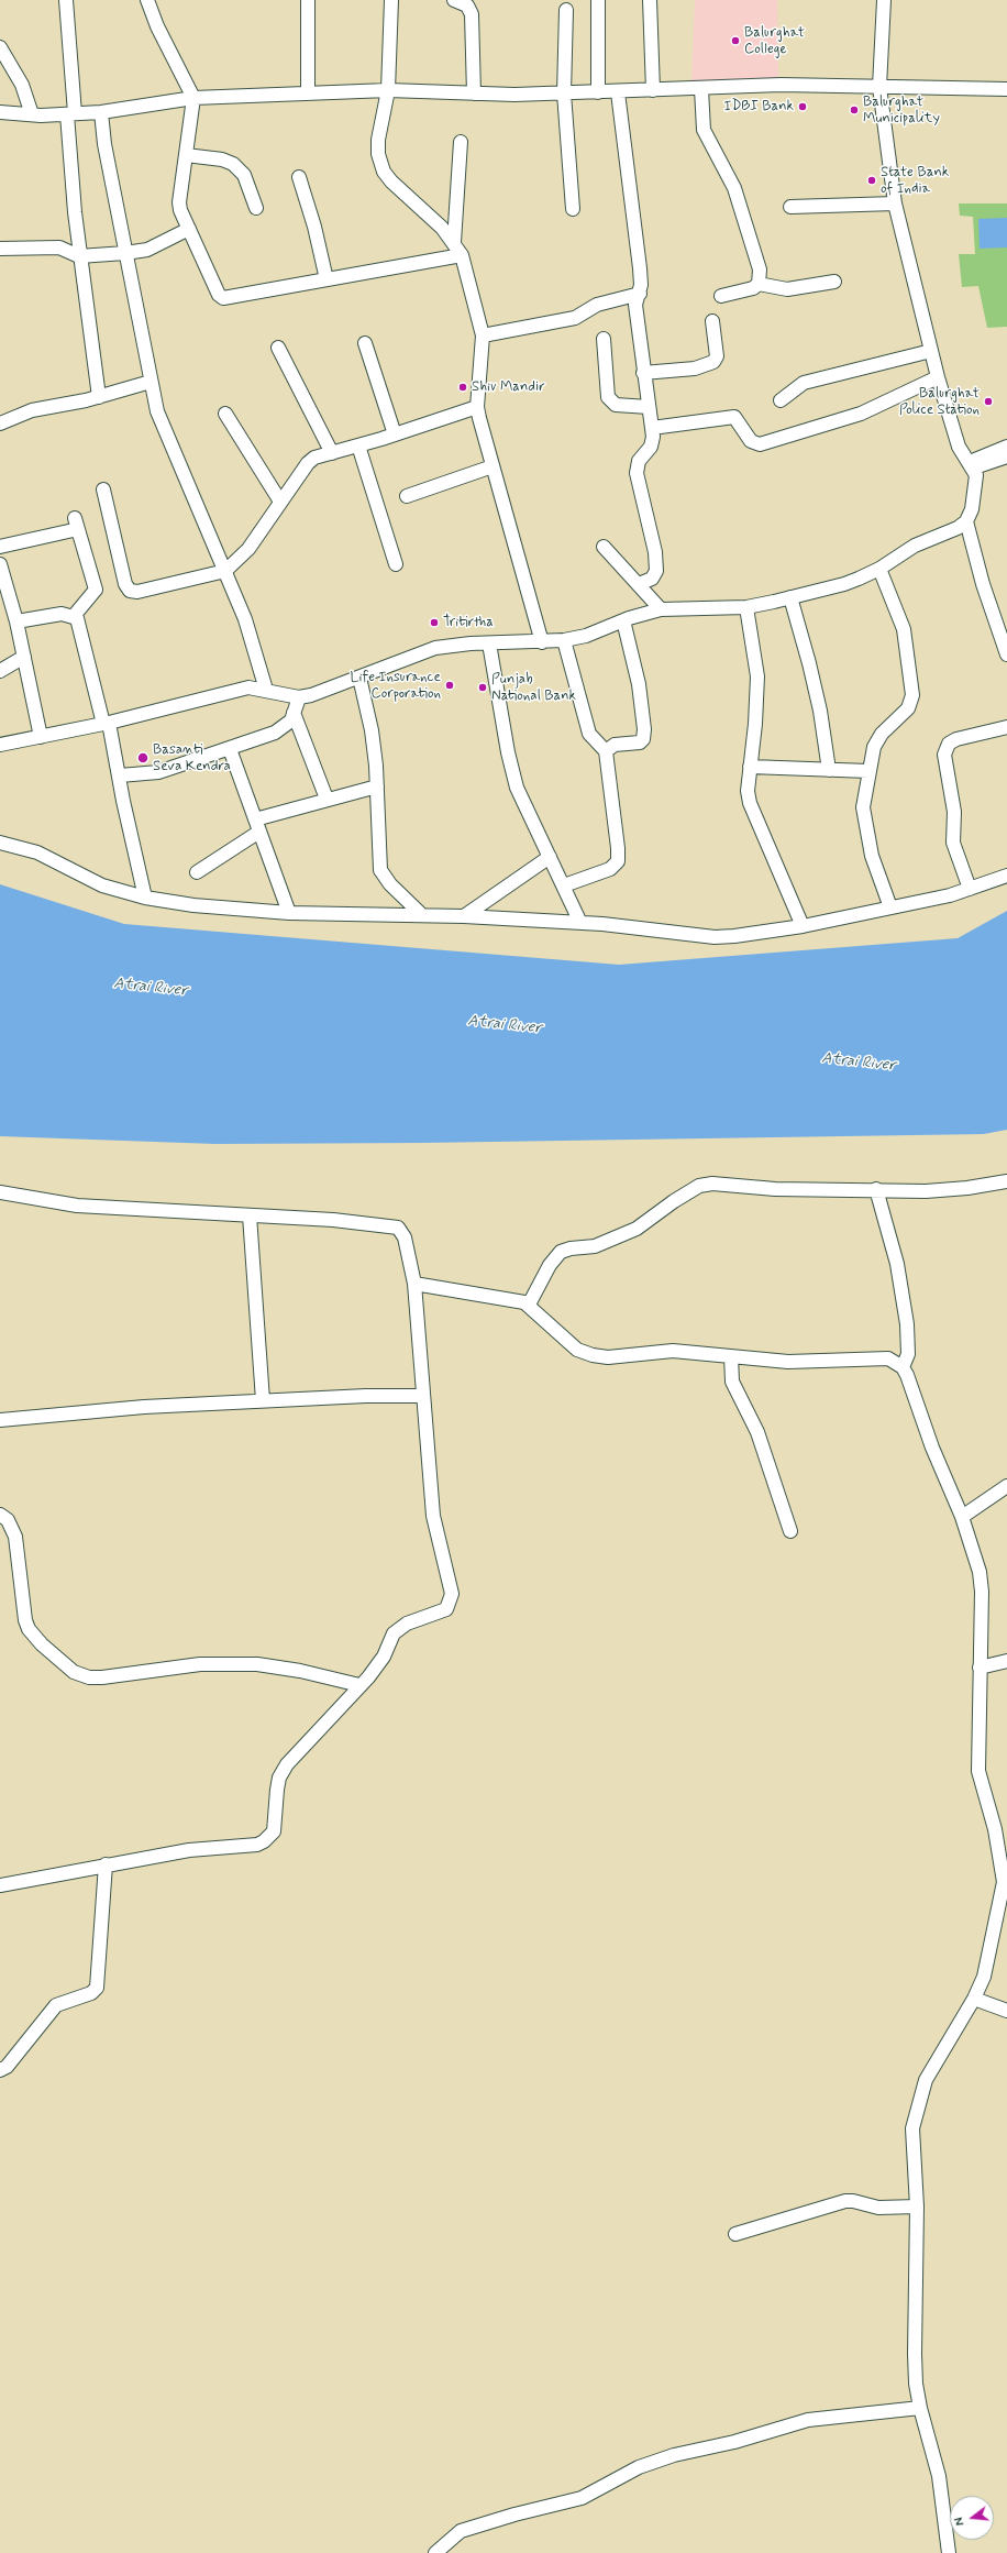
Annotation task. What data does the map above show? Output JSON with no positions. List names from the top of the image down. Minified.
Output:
{"water":["Atrai River"],"places":["Balurghat College","IDBI Bank","Balurghat Municipality","State Bank of India","Shiv Mandir","Balurghat Police Station","Tritirtha","Life Insurance Corporation","Punjab National Bank","Basanti Seva Kendra"],"north":"left"}
